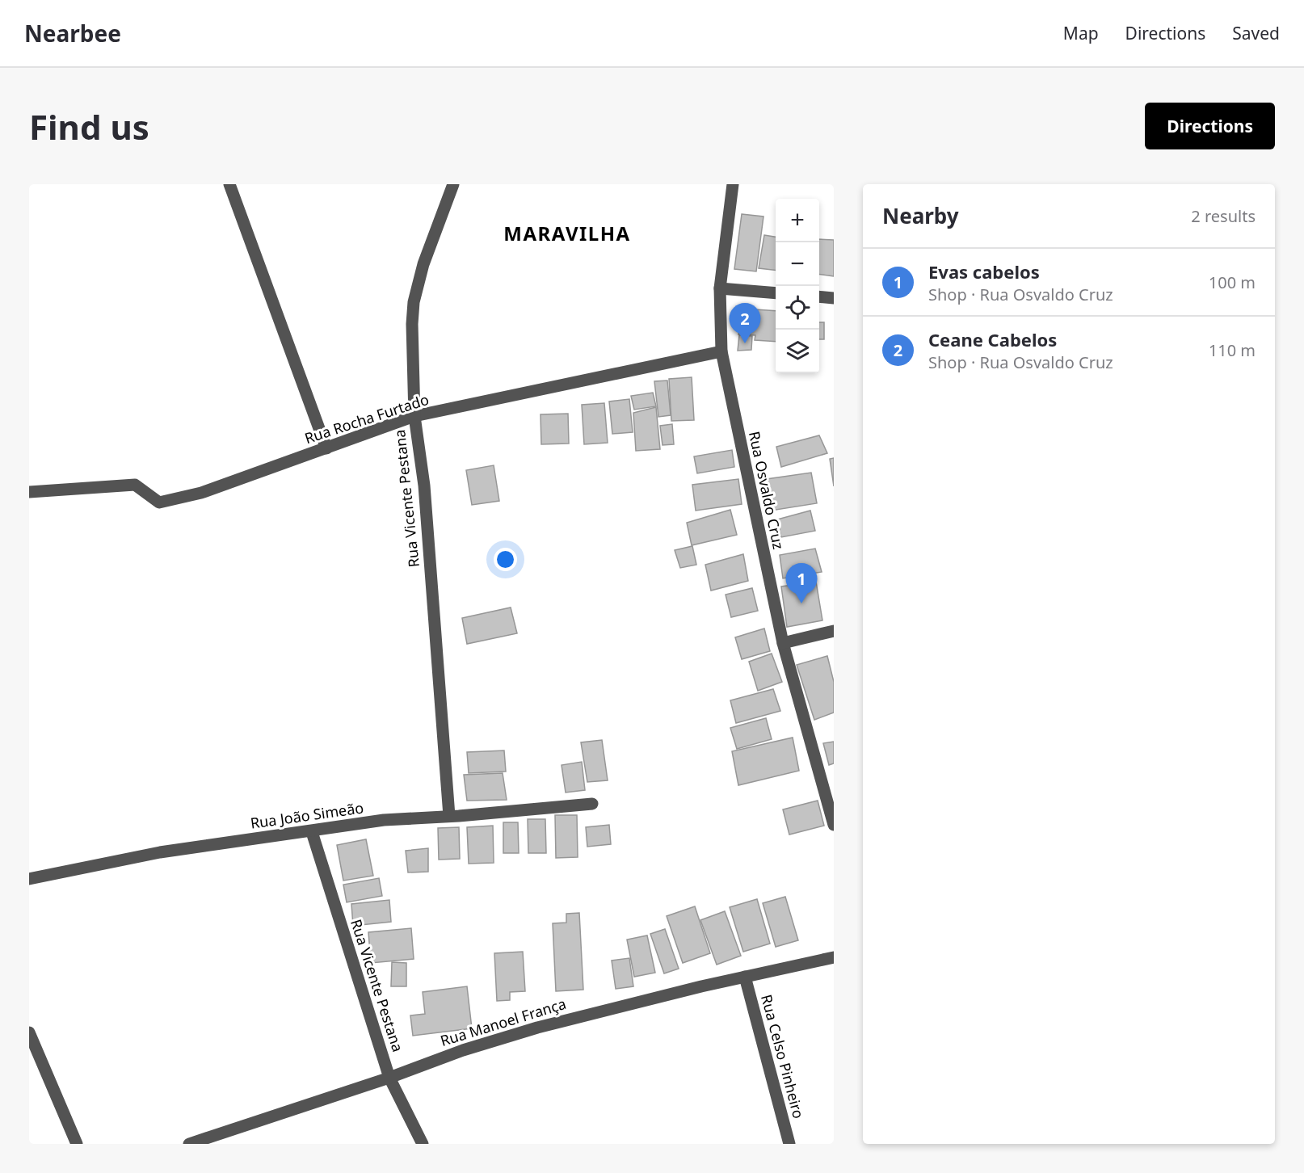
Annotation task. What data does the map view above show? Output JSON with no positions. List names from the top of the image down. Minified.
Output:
{"streets":{"street":["Rua Rocha Furtado","Rua Osvaldo Cruz","Rua Vicente Pestana","Rua João Simeão","Rua Manoel França","Rua Celso Pinheiro"]},"crossings":[["Rua Rocha Furtado","Rua Osvaldo Cruz"],["Rua Rocha Furtado","Rua Vicente Pestana"],["Rua Vicente Pestana","Rua João Simeão"],["Rua Vicente Pestana","Rua Manoel França"],["Rua Manoel França","Rua Celso Pinheiro"]],"districts":["MARAVILHA"],"page":{"header":"Nearbee","nav":["Map","Directions","Saved"],"buttons":"Directions","title":"Find us","heading":["Nearby","2 results"],"map_buttons":["+","−"],"list":[{"mark":"1","name":"Evas cabelos","note":"Shop · Rua Osvaldo Cruz","value":"100 m"},{"mark":"2","name":"Ceane Cabelos","note":"Shop · Rua Osvaldo Cruz","value":"110 m"}],"pins":["2","1"]}}
